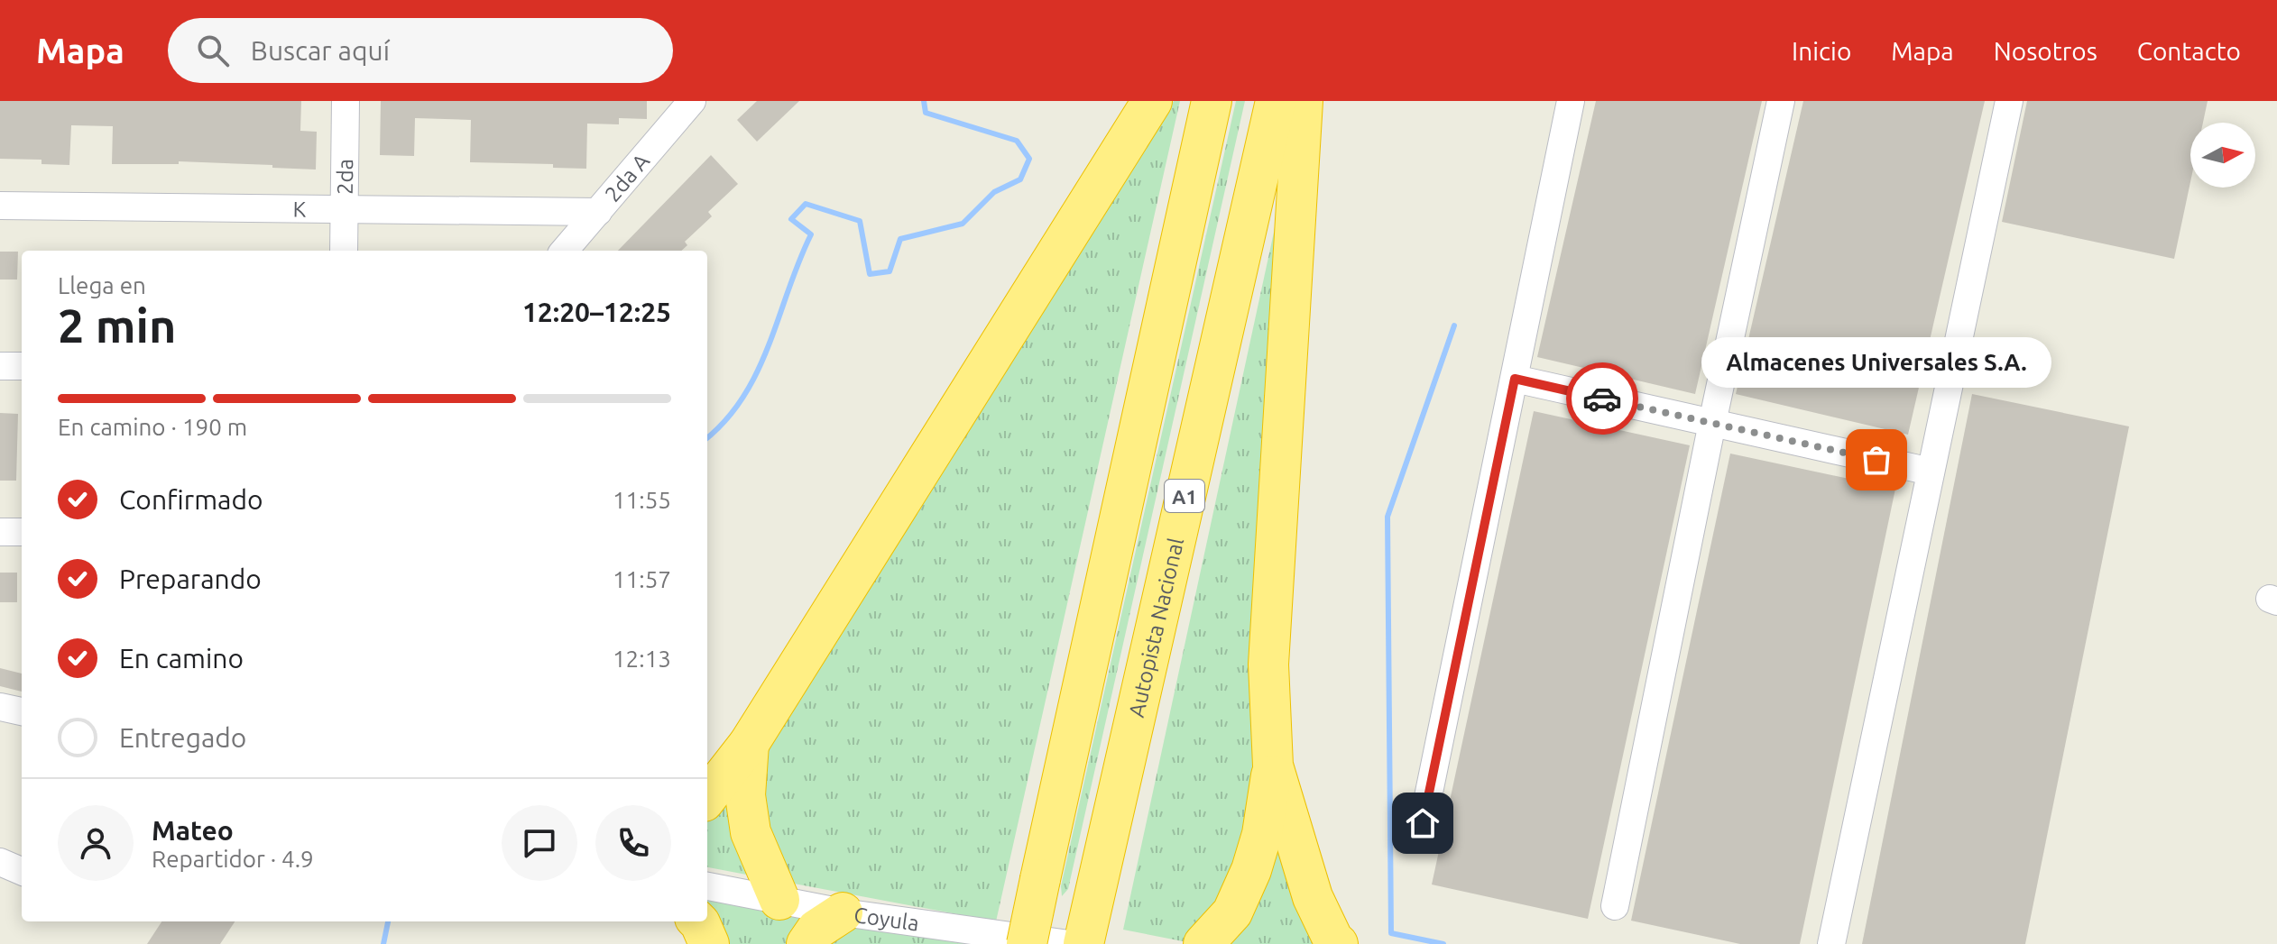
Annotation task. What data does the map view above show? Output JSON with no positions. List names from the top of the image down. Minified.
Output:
{"streets":{"highway":["A1","Autopista Nacional"],"street":["2da","2da A","K","Coyula"]},"crossings":[["2da","K"],["2da A","K"]],"places":["Almacenes Universales S.A."],"north":"right","page":{"header":"Mapa","search":"Buscar aquí","nav":["Inicio","Mapa","Nosotros","Contacto"],"heading":["2 min","Llega en","12:20–12:25"],"panel":["Mateo","Repartidor · 4.9"],"bubble":"Almacenes Universales S.A.","bar":"En camino · 190 m","list":[["Confirmado","11:55"],["Preparando","11:57"],["En camino","12:13"],"Entregado"]}}
